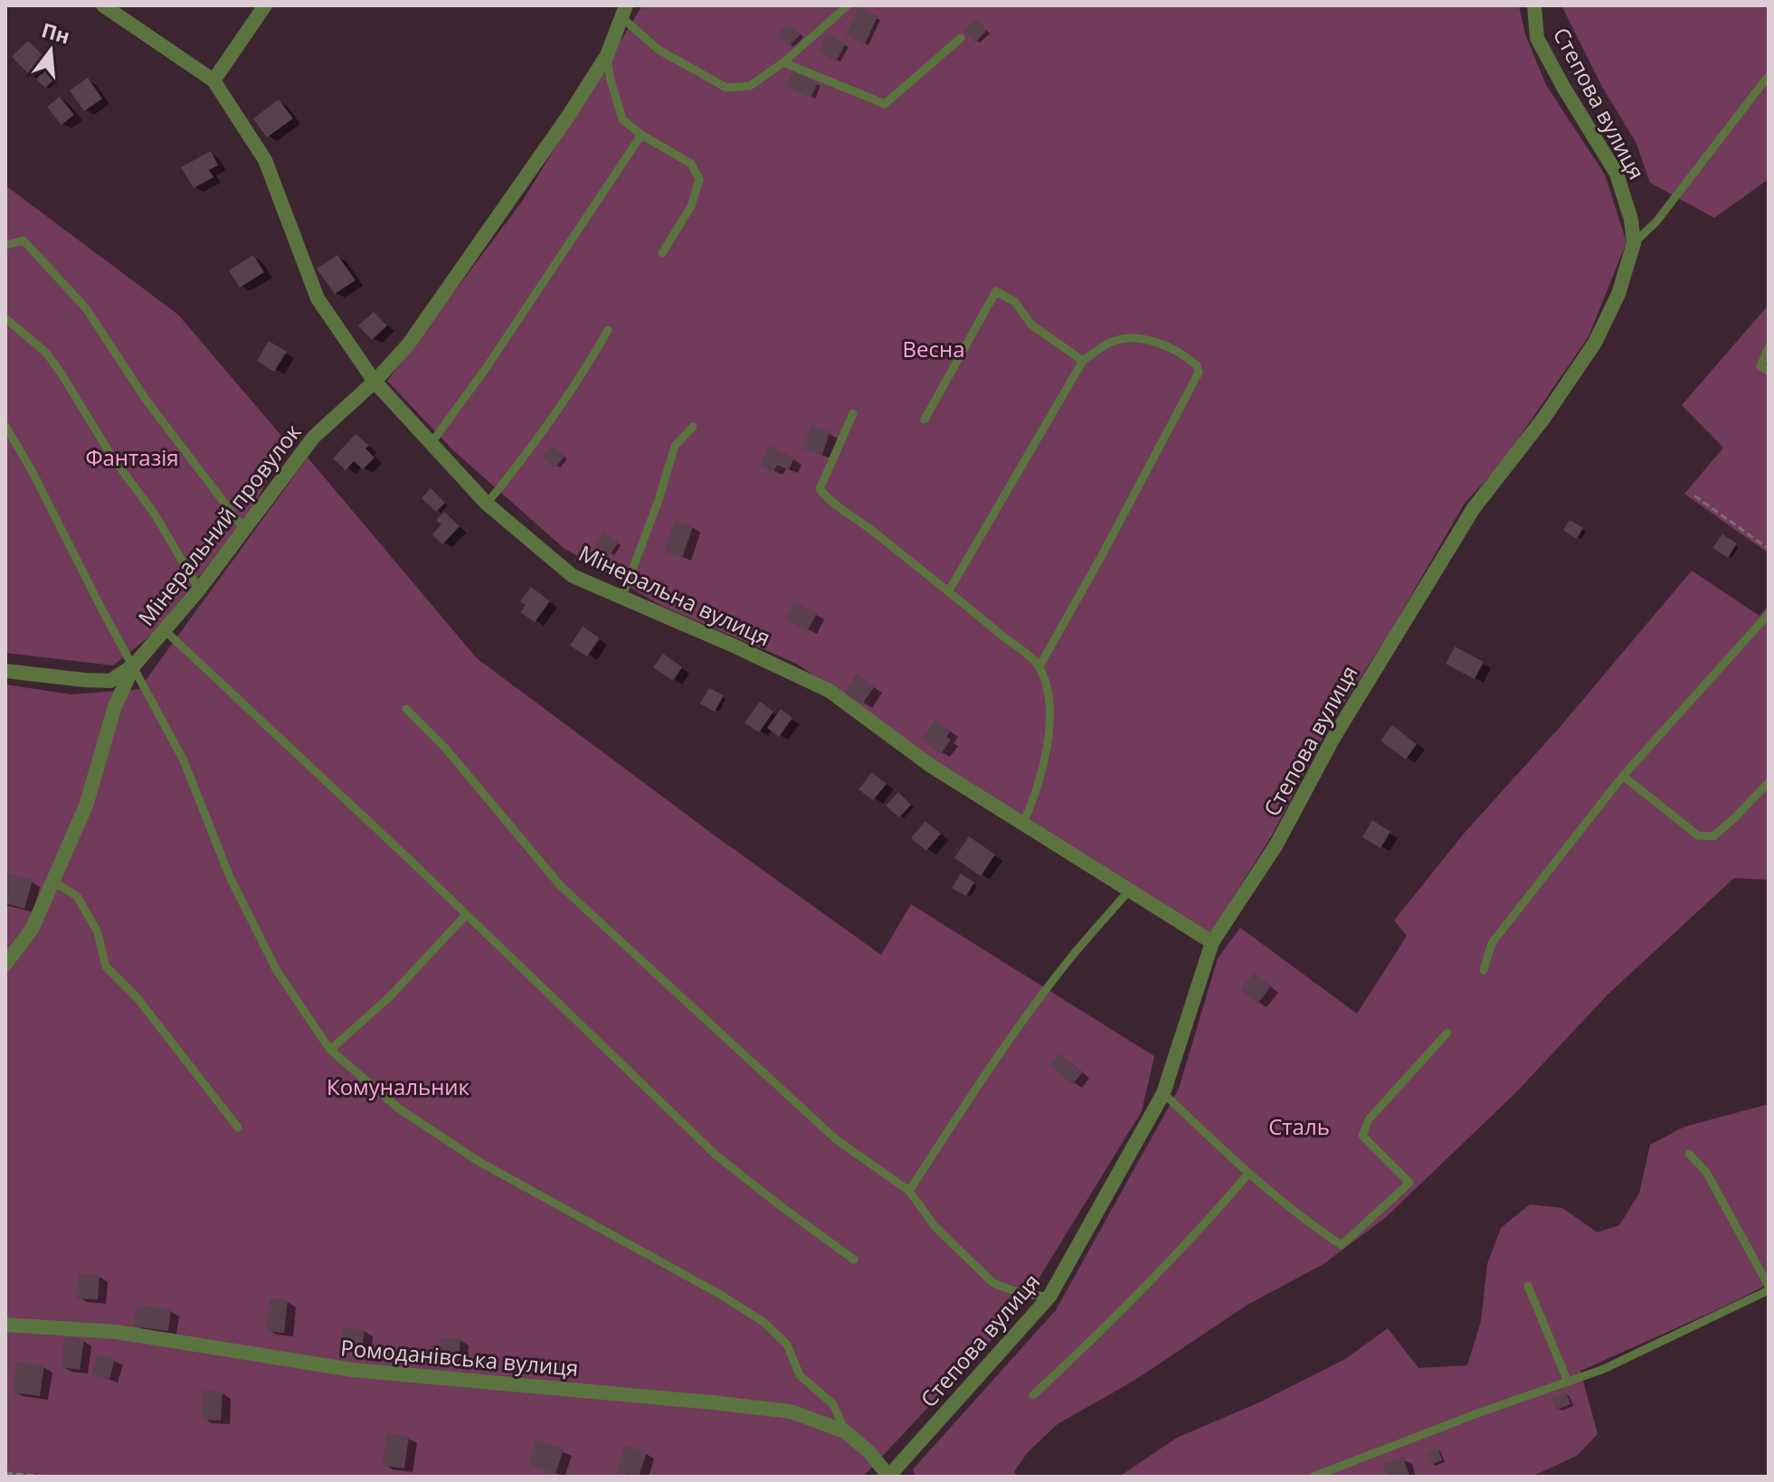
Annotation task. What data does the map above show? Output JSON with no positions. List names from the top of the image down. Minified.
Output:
{"streets":{"street":["Степова вулиця","Мінеральний провулок","Мінеральна вулиця","Ромоданівська вулиця"]},"crossings":[["Степова вулиця","Мінеральна вулиця"],["Степова вулиця","Ромоданівська вулиця"],["Мінеральний провулок","Мінеральна вулиця"]],"parks":["Весна","Фантазія","Комунальник","Сталь"],"north":"top"}
